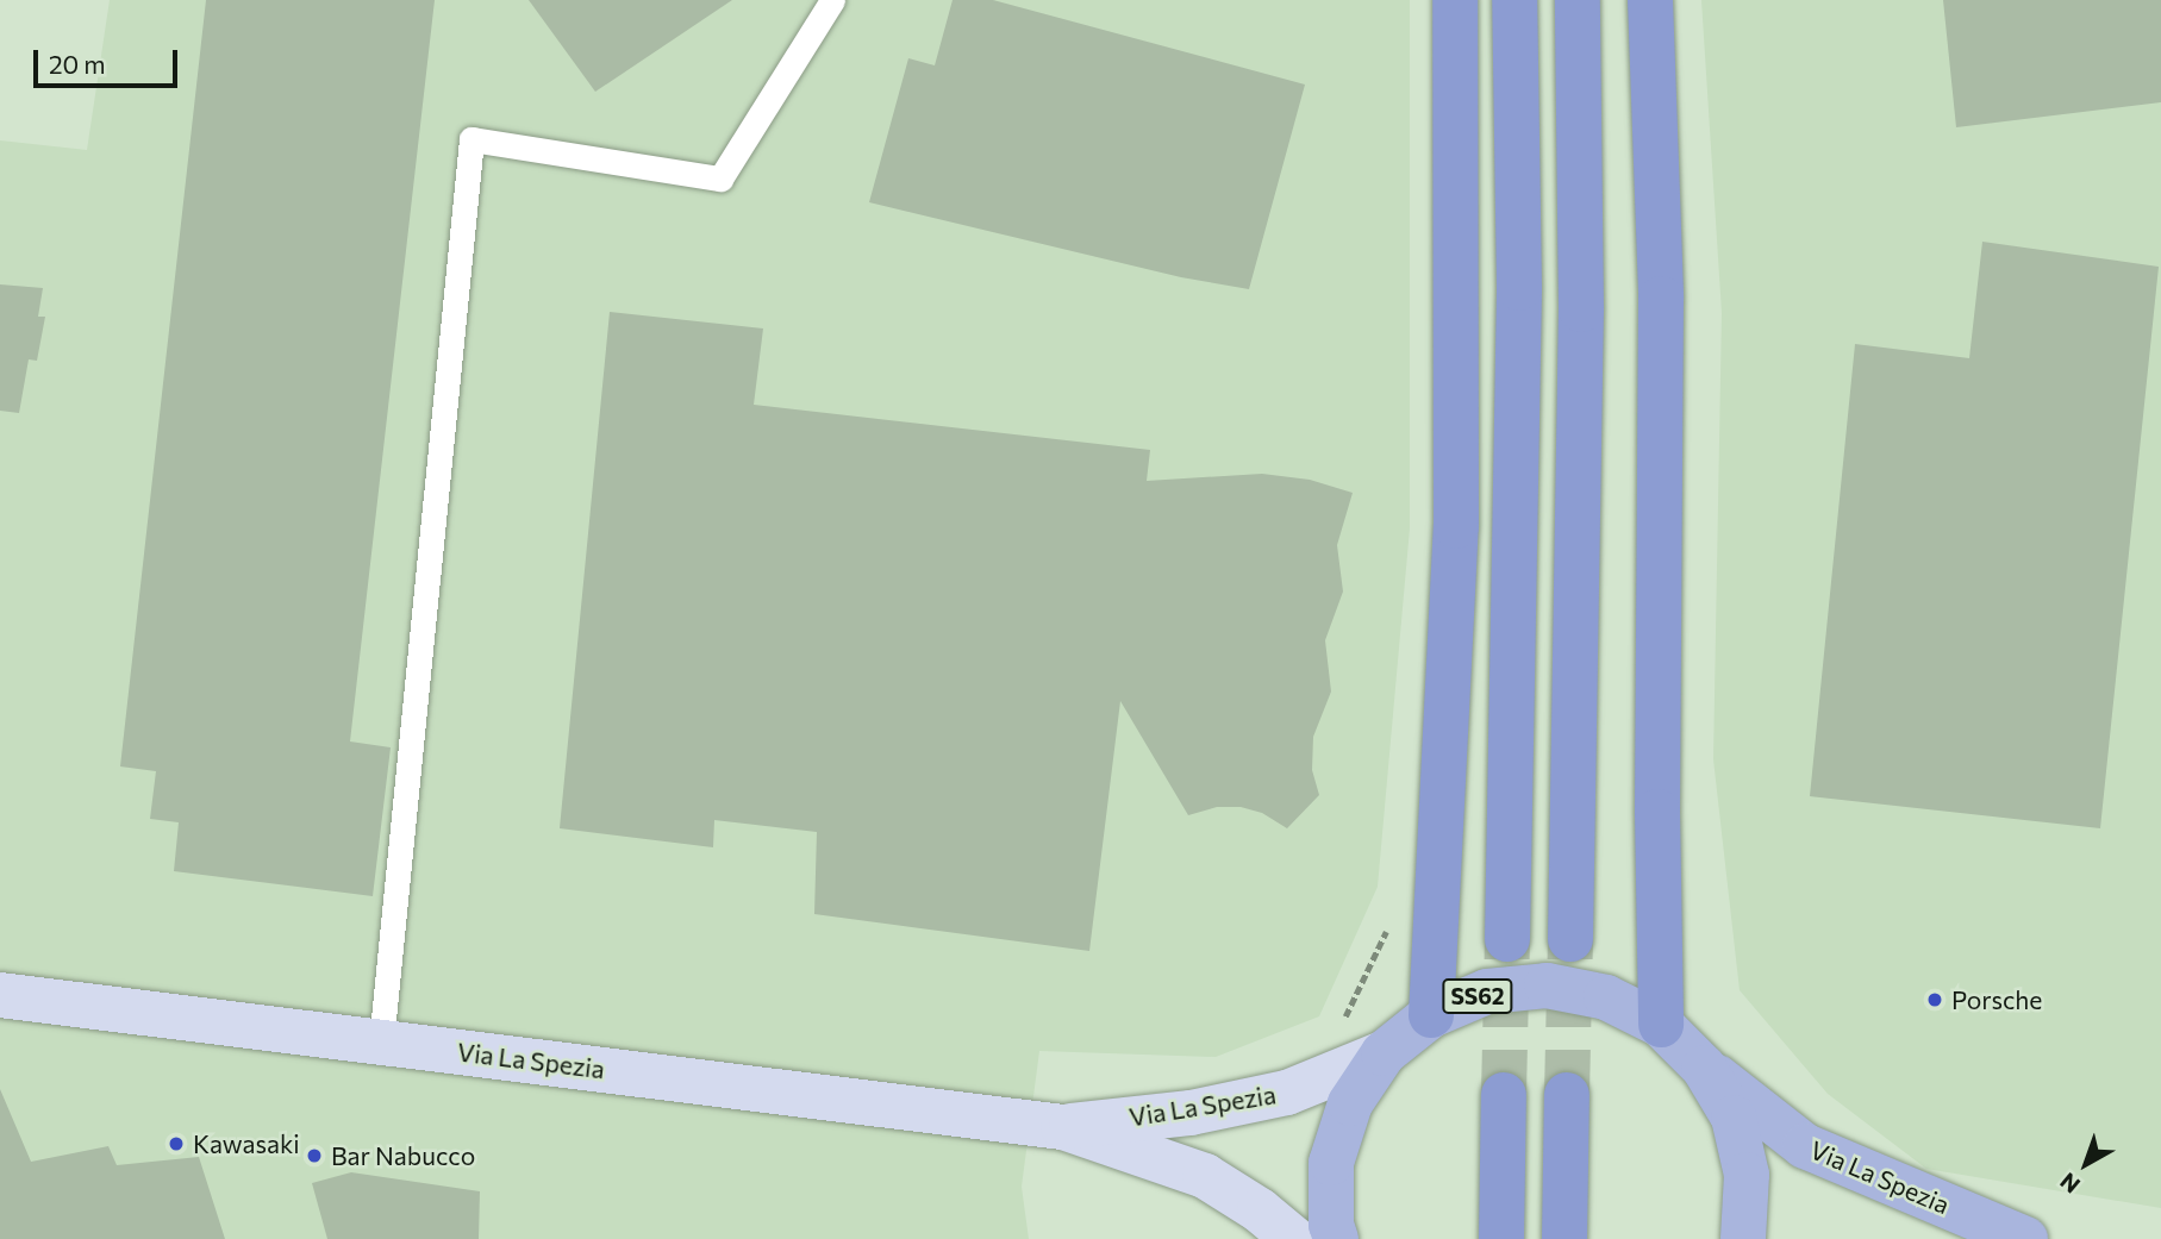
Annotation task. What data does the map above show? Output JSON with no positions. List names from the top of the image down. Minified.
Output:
{"streets":{"main road":["SS62","Via La Spezia"]},"places":["Porsche","Kawasaki","Bar Nabucco"],"scale_bar":"20 m","north":"bottom left"}
